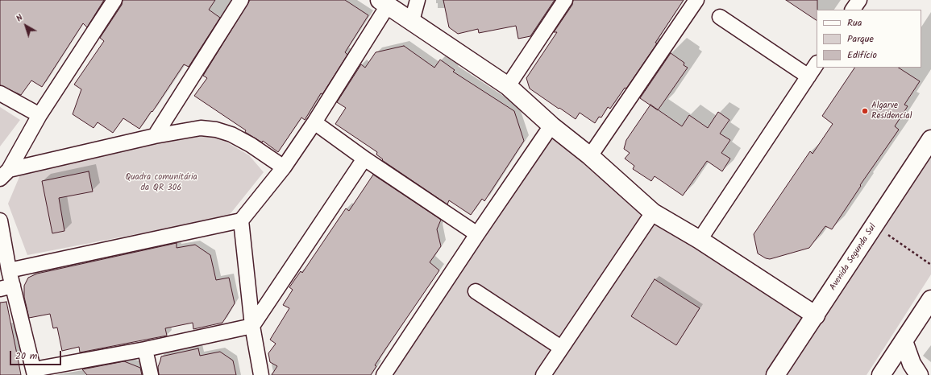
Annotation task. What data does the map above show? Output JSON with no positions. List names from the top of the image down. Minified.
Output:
{"streets":{"street":["Avenida Segunda Sul"]},"parks":["Quadra comunitária da QR 306"],"places":["Algarve Residencial"],"legend":["Rua","Parque","Edifício"],"scale_bar":"20 m","north":"top left"}
